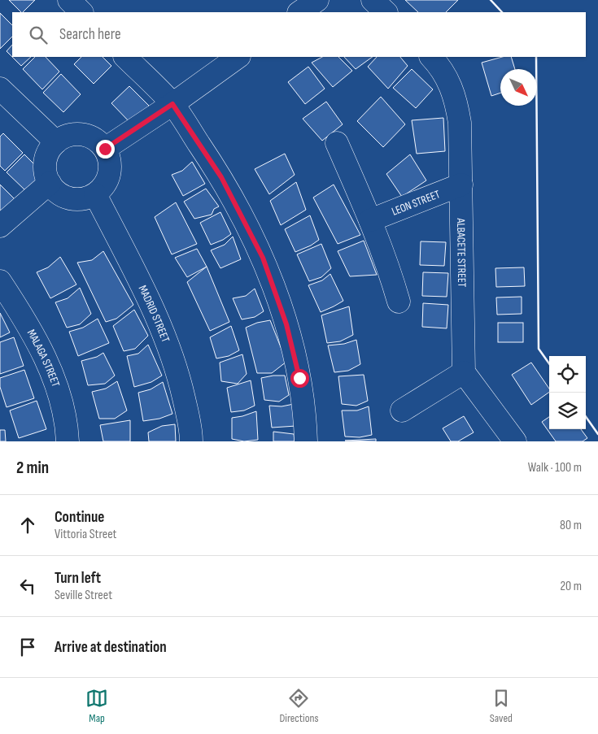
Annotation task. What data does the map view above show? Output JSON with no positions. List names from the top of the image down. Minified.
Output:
{"streets":{"street":["LEON STREET","ALBACETE STREET","MADRID STREET","MALAGA STREET"]},"crossings":[["LEON STREET","ALBACETE STREET"]],"north":"bottom right","page":{"search":"Search here","heading":["2 min","Walk · 100 m"],"list":[["Continue","Vittoria Street","80 m"],["Turn left","Seville Street","20 m"],"Arrive at destination"],"nav":["Map","Directions","Saved"]}}
